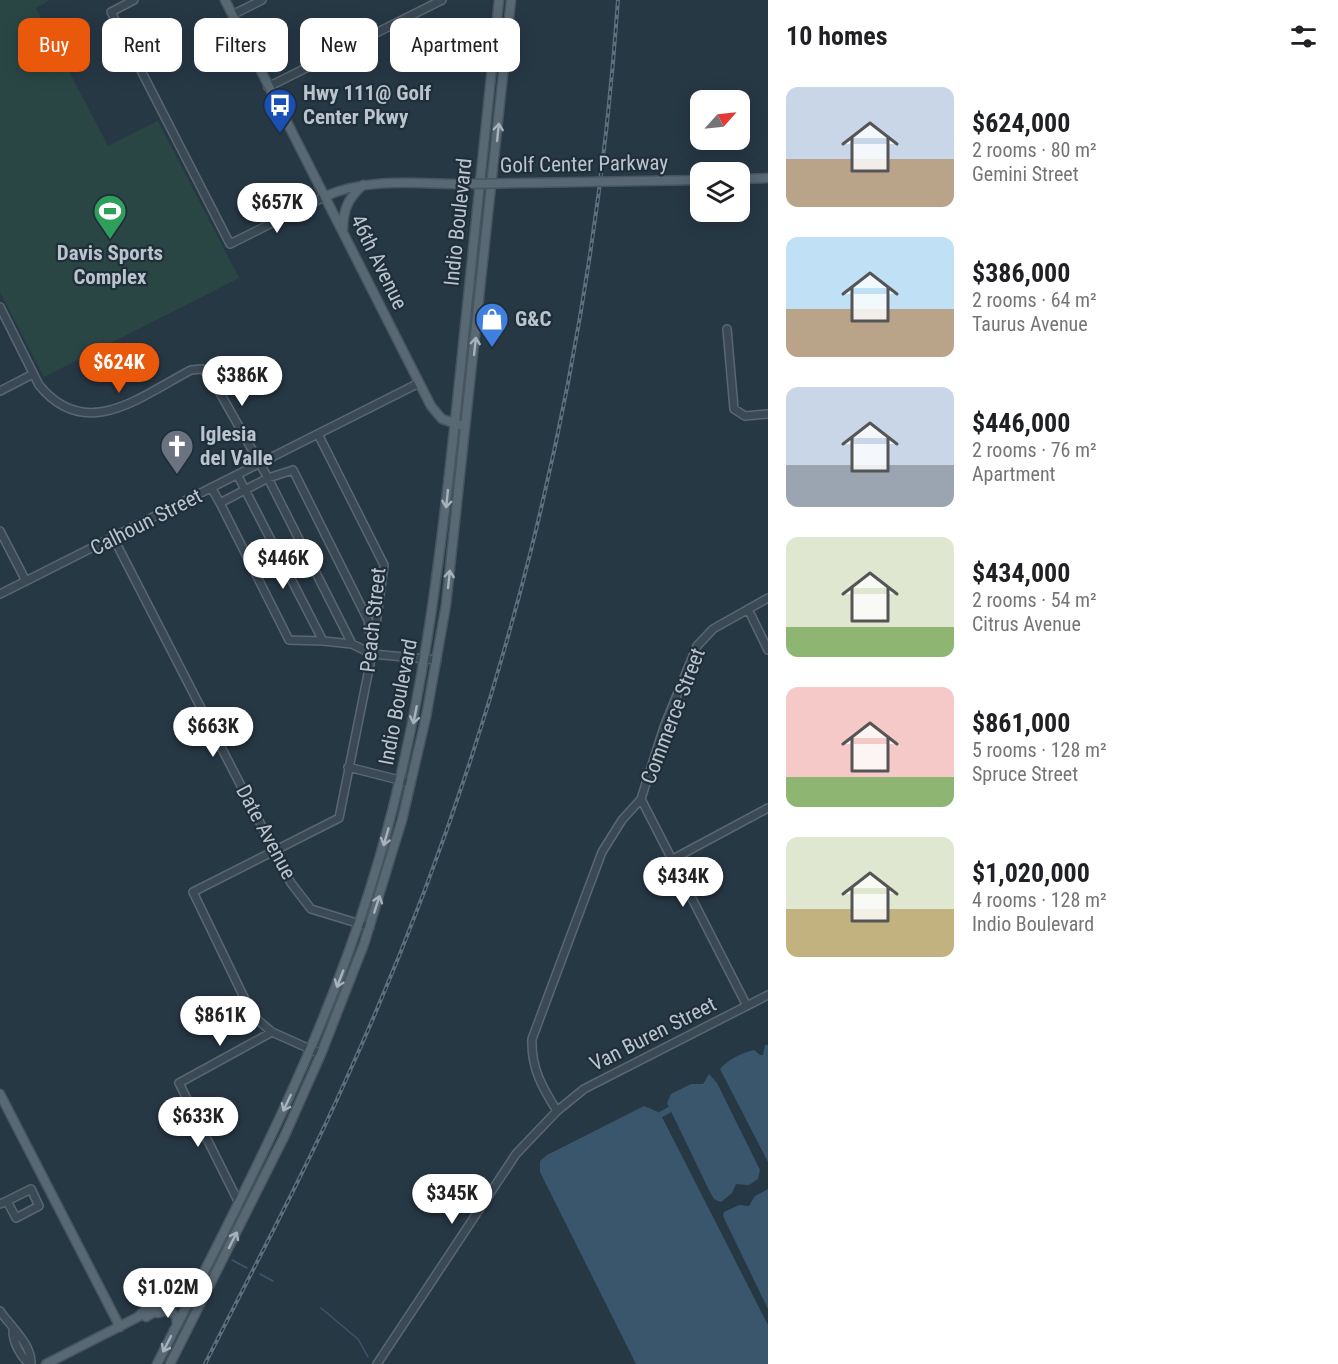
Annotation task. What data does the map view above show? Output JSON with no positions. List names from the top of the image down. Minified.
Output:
{"streets":{"main road":["Golf Center Parkway","Indio Boulevard","46th Avenue"],"street":["Calhoun Street","Peach Street","Commerce Street","Date Avenue","Van Buren Street"]},"crossings":[["Golf Center Parkway","46th Avenue"],["Indio Boulevard","46th Avenue"],["Indio Boulevard","Date Avenue"],["46th Avenue","Calhoun Street"],["Calhoun Street","Peach Street"],["Calhoun Street","Date Avenue"],["Peach Street","Date Avenue"]],"places":{"bus stop":["Hwy 111@ Golf Center Pkwy"],"sports":["Davis Sports Complex"],"shop":["G&C"],"church":["Iglesia del Valle"]},"north":"top right","page":{"heading":"10 homes","chip":["Buy","Rent","Filters","New","Apartment"],"list":[{"name":"$624,000","note":"2 rooms · 80 m² · Gemini Street"},{"name":"$386,000","note":"2 rooms · 64 m² · Taurus Avenue"},{"name":"$446,000","note":"2 rooms · 76 m² · Apartment"},{"name":"$434,000","note":"2 rooms · 54 m² · Citrus Avenue"},{"name":"$861,000","note":"5 rooms · 128 m² · Spruce Street"},{"name":"$1,020,000","note":"4 rooms · 128 m² · Indio Boulevard"}],"price":["$657K","$624K","$386K","$446K","$663K","$434K","$861K","$633K","$345K","$1.02M"]}}
